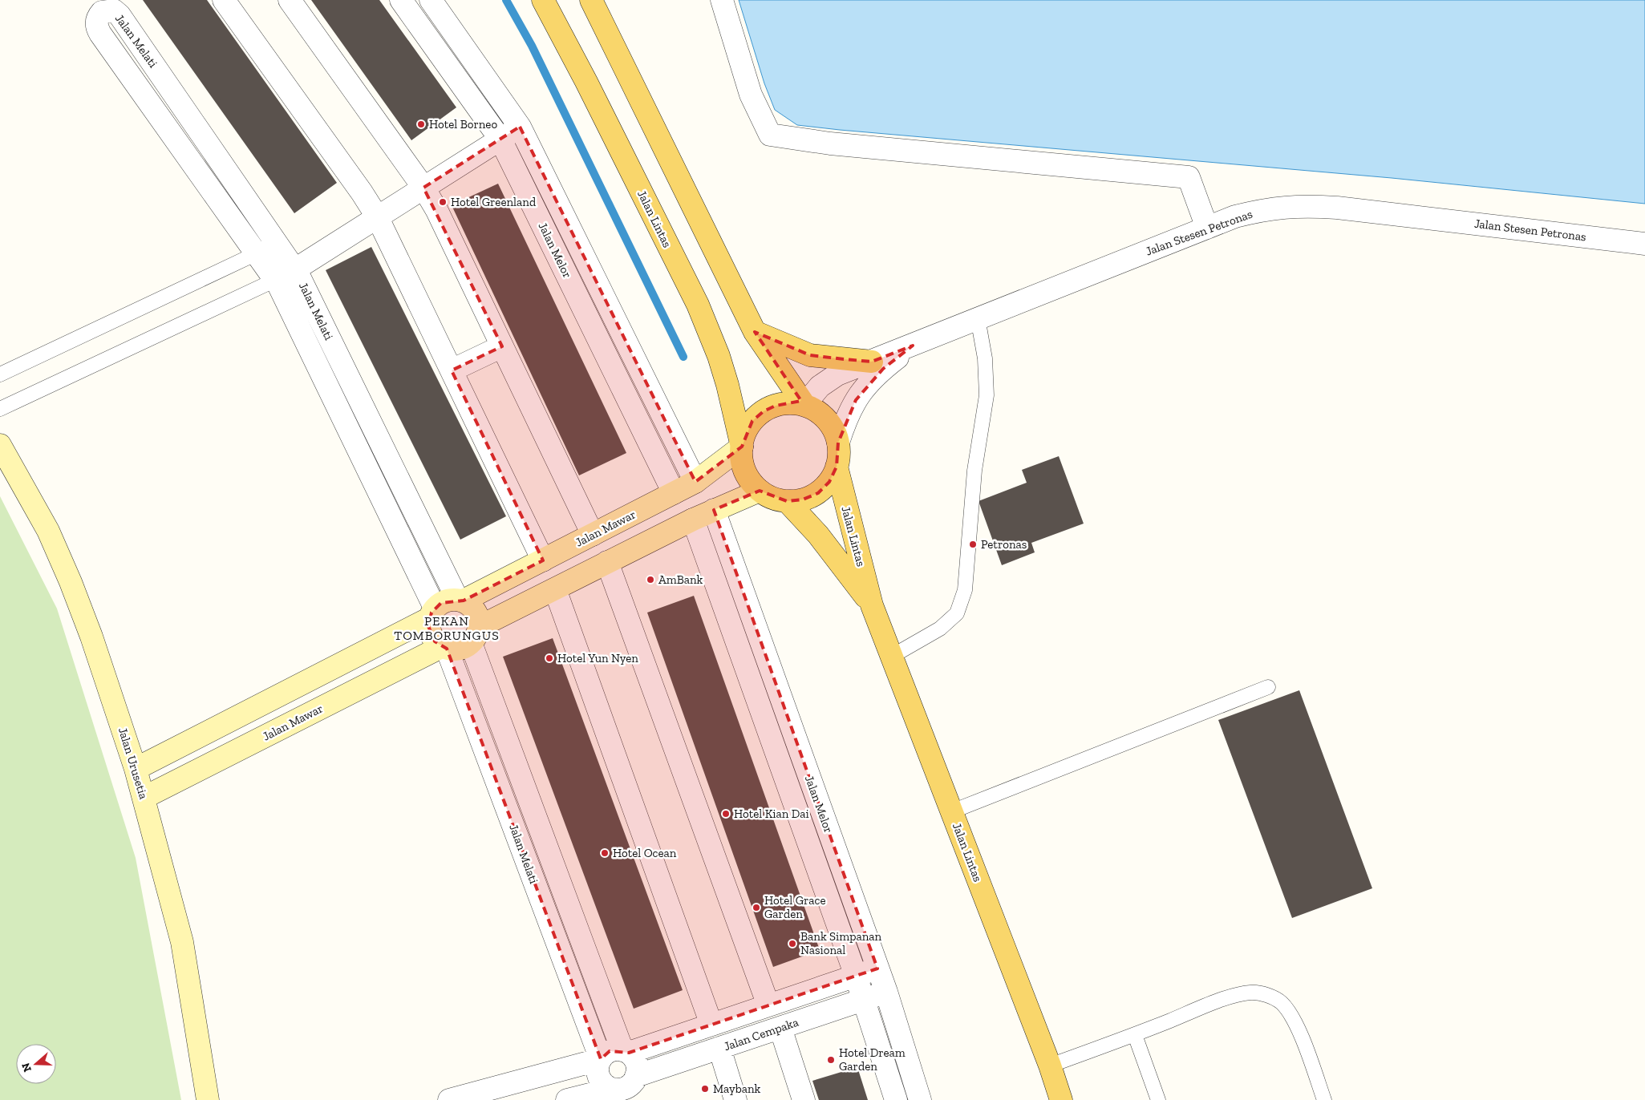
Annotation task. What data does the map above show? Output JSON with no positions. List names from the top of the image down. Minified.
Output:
{"streets":{"main road":["Jalan Lintas"],"street":["Jalan Melati","Jalan Stesen Petronas","Jalan Melor","Jalan Mawar","Jalan Urusetia","Jalan Cempaka"]},"crossings":[["Jalan Melati","Jalan Mawar"],["Jalan Melati","Jalan Cempaka"],["Jalan Lintas","Jalan Stesen Petronas"],["Jalan Lintas","Jalan Mawar"],["Jalan Stesen Petronas","Jalan Mawar"],["Jalan Melor","Jalan Mawar"],["Jalan Melor","Jalan Cempaka"],["Jalan Mawar","Jalan Urusetia"]],"districts":["PEKAN TOMBORUNGUS"],"places":["Hotel Borneo","Hotel Greenland","Petronas","AmBank","Hotel Yun Nyen","Hotel Kian Dai","Hotel Ocean","Hotel Grace Garden","Bank Simpanan Nasional","Hotel Dream Garden","Maybank"],"north":"left"}
